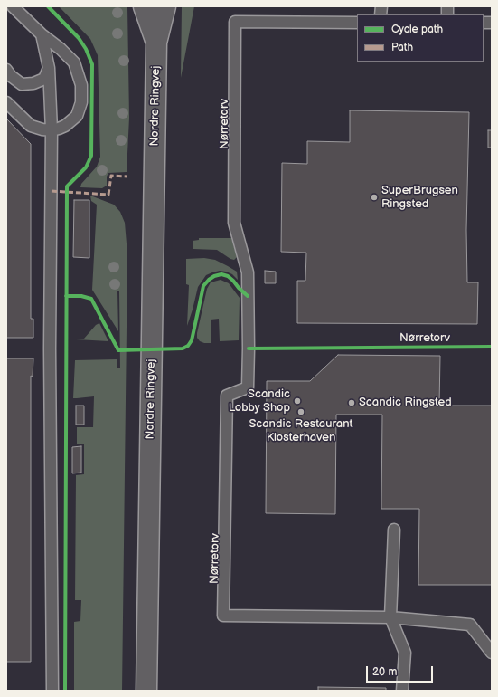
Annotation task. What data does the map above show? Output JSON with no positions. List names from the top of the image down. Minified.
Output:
{"streets":{"street":["Nordre Ringvej"],"lane":["Nørretorv"]},"places":["SuperBrugsen Ringsted","Scandic Lobby Shop","Scandic Ringsted","Scandic Restaurant Klosterhaven"],"legend":["Cycle path","Path"],"scale_bar":"20 m"}
